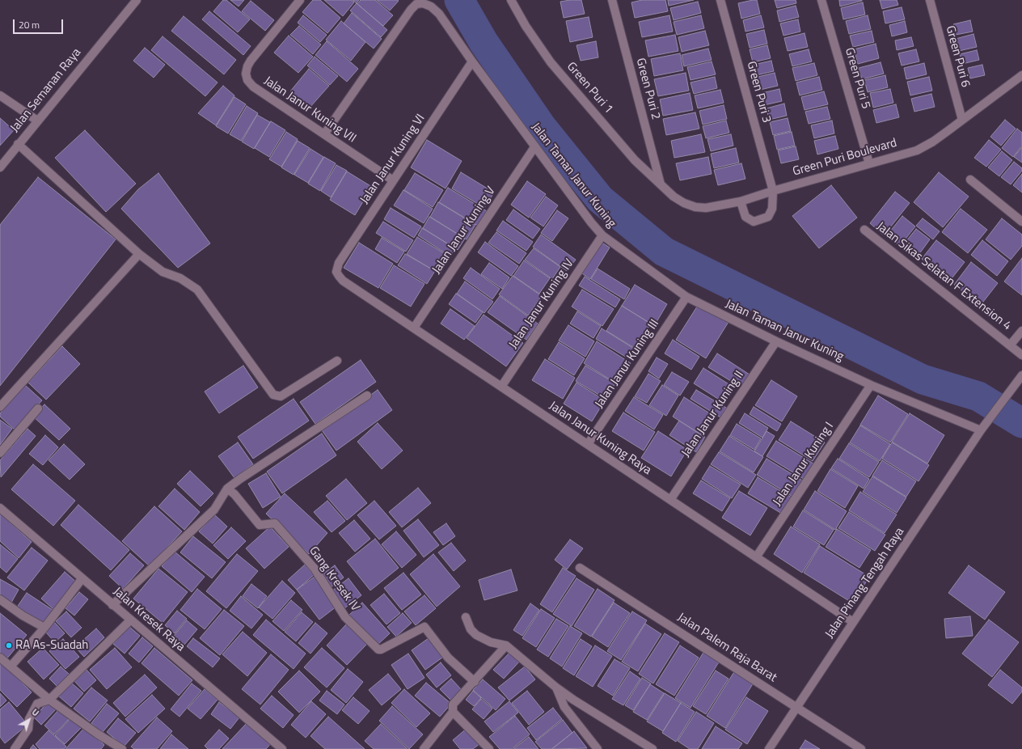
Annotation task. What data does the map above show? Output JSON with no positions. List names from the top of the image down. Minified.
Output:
{"streets":{"street":["Green Puri 6","Green Puri 5","Green Puri 1","Green Puri 2","Jalan Semanan Raya","Green Puri 3","Jalan Janur Kuning VII","Green Puri Boulevard","Jalan Janur Kuning VI","Jalan Taman Janur Kuning","Jalan Janur Kuning V","Jalan Sikas Selatan F Extension 4","Jalan Janur Kuning IV","Jalan Janur Kuning III","Jalan Janur Kuning II","Jalan Janur Kuning Raya","Jalan Janur Kuning I","Gang Kresek IV","Jalan Pinang Tengah Raya","Jalan Kresek Raya","Jalan Palem Raja Barat"]},"crossings":[["Green Puri 6","Green Puri Boulevard"],["Green Puri 5","Green Puri Boulevard"],["Green Puri 1","Green Puri 2"],["Green Puri 1","Green Puri Boulevard"],["Green Puri 2","Green Puri Boulevard"],["Green Puri 3","Green Puri Boulevard"],["Jalan Janur Kuning VII","Jalan Janur Kuning VI"],["Jalan Janur Kuning VII","Jalan Taman Janur Kuning"],["Jalan Janur Kuning VI","Jalan Taman Janur Kuning"],["Jalan Janur Kuning VI","Jalan Janur Kuning Raya"],["Jalan Taman Janur Kuning","Jalan Janur Kuning V"],["Jalan Taman Janur Kuning","Jalan Janur Kuning IV"],["Jalan Taman Janur Kuning","Jalan Janur Kuning III"],["Jalan Taman Janur Kuning","Jalan Janur Kuning II"],["Jalan Taman Janur Kuning","Jalan Janur Kuning I"],["Jalan Taman Janur Kuning","Jalan Pinang Tengah Raya"],["Jalan Janur Kuning V","Jalan Janur Kuning Raya"],["Jalan Janur Kuning IV","Jalan Janur Kuning Raya"],["Jalan Janur Kuning III","Jalan Janur Kuning Raya"],["Jalan Janur Kuning II","Jalan Janur Kuning Raya"],["Jalan Janur Kuning Raya","Jalan Janur Kuning I"],["Jalan Janur Kuning Raya","Jalan Pinang Tengah Raya"],["Jalan Pinang Tengah Raya","Jalan Palem Raja Barat"]],"places":["RA As-Suadah"],"scale_bar":"20 m","north":"top right"}
